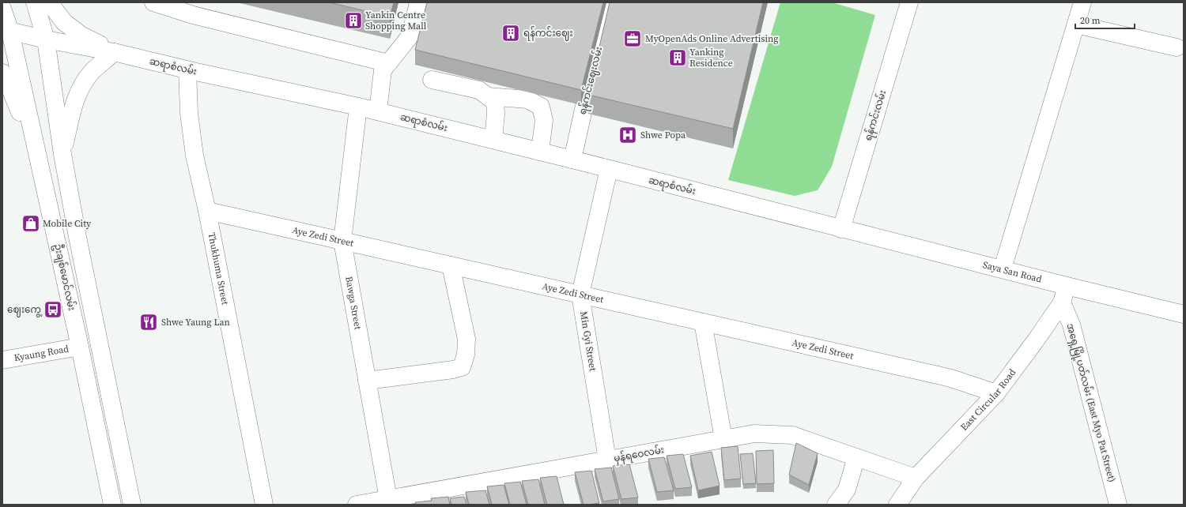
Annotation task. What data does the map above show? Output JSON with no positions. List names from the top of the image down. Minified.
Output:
{"streets":{"street":["ဆရာစံလမ်း","ရန်ကင်းဈေးလမ်း","ရန်ကင်းလမ်း","Aye Zedi Street","Thukhuma Street","Saya San Road","ဦးချစ်မောင်လမ်း","Bawga Street","Min Gyi Street","Kyaung Road","East Circular Road","အရှေ့မြို့ပတ်လမ်း (East Myo Pat Street)","မှန်ရဝေလမ်း"]},"crossings":[["ဆရာစံလမ်း","ရန်ကင်းဈေးလမ်း"],["ဆရာစံလမ်း","ရန်ကင်းလမ်း"],["ဆရာစံလမ်း","Thukhuma Street"],["ဆရာစံလမ်း","Saya San Road"],["ဆရာစံလမ်း","ဦးချစ်မောင်လမ်း"],["ဆရာစံလမ်း","Bawga Street"],["ဆရာစံလမ်း","Min Gyi Street"],["ရန်ကင်းလမ်း","Saya San Road"],["Aye Zedi Street","Thukhuma Street"],["Aye Zedi Street","Bawga Street"],["Aye Zedi Street","Min Gyi Street"],["Aye Zedi Street","East Circular Road"],["Saya San Road","East Circular Road"],["ဦးချစ်မောင်လမ်း","Kyaung Road"],["Bawga Street","မှန်ရဝေလမ်း"],["Min Gyi Street","မှန်ရဝေလမ်း"],["East Circular Road","အရှေ့မြို့ပတ်လမ်း (East Myo Pat Street)"],["East Circular Road","မှန်ရဝေလမ်း"]],"places":{"building":["Yankin Centre Shopping Mall","ရန်ကင်းဈေး","Yanking Residence"],"office":["MyOpenAds Online Advertising"],"hospital":["Shwe Popa"],"shop":["Mobile City"],"bus stop":["ဈေးကွေ့"],"restaurant":["Shwe Yaung Lan"]},"scale_bar":"20 m"}
